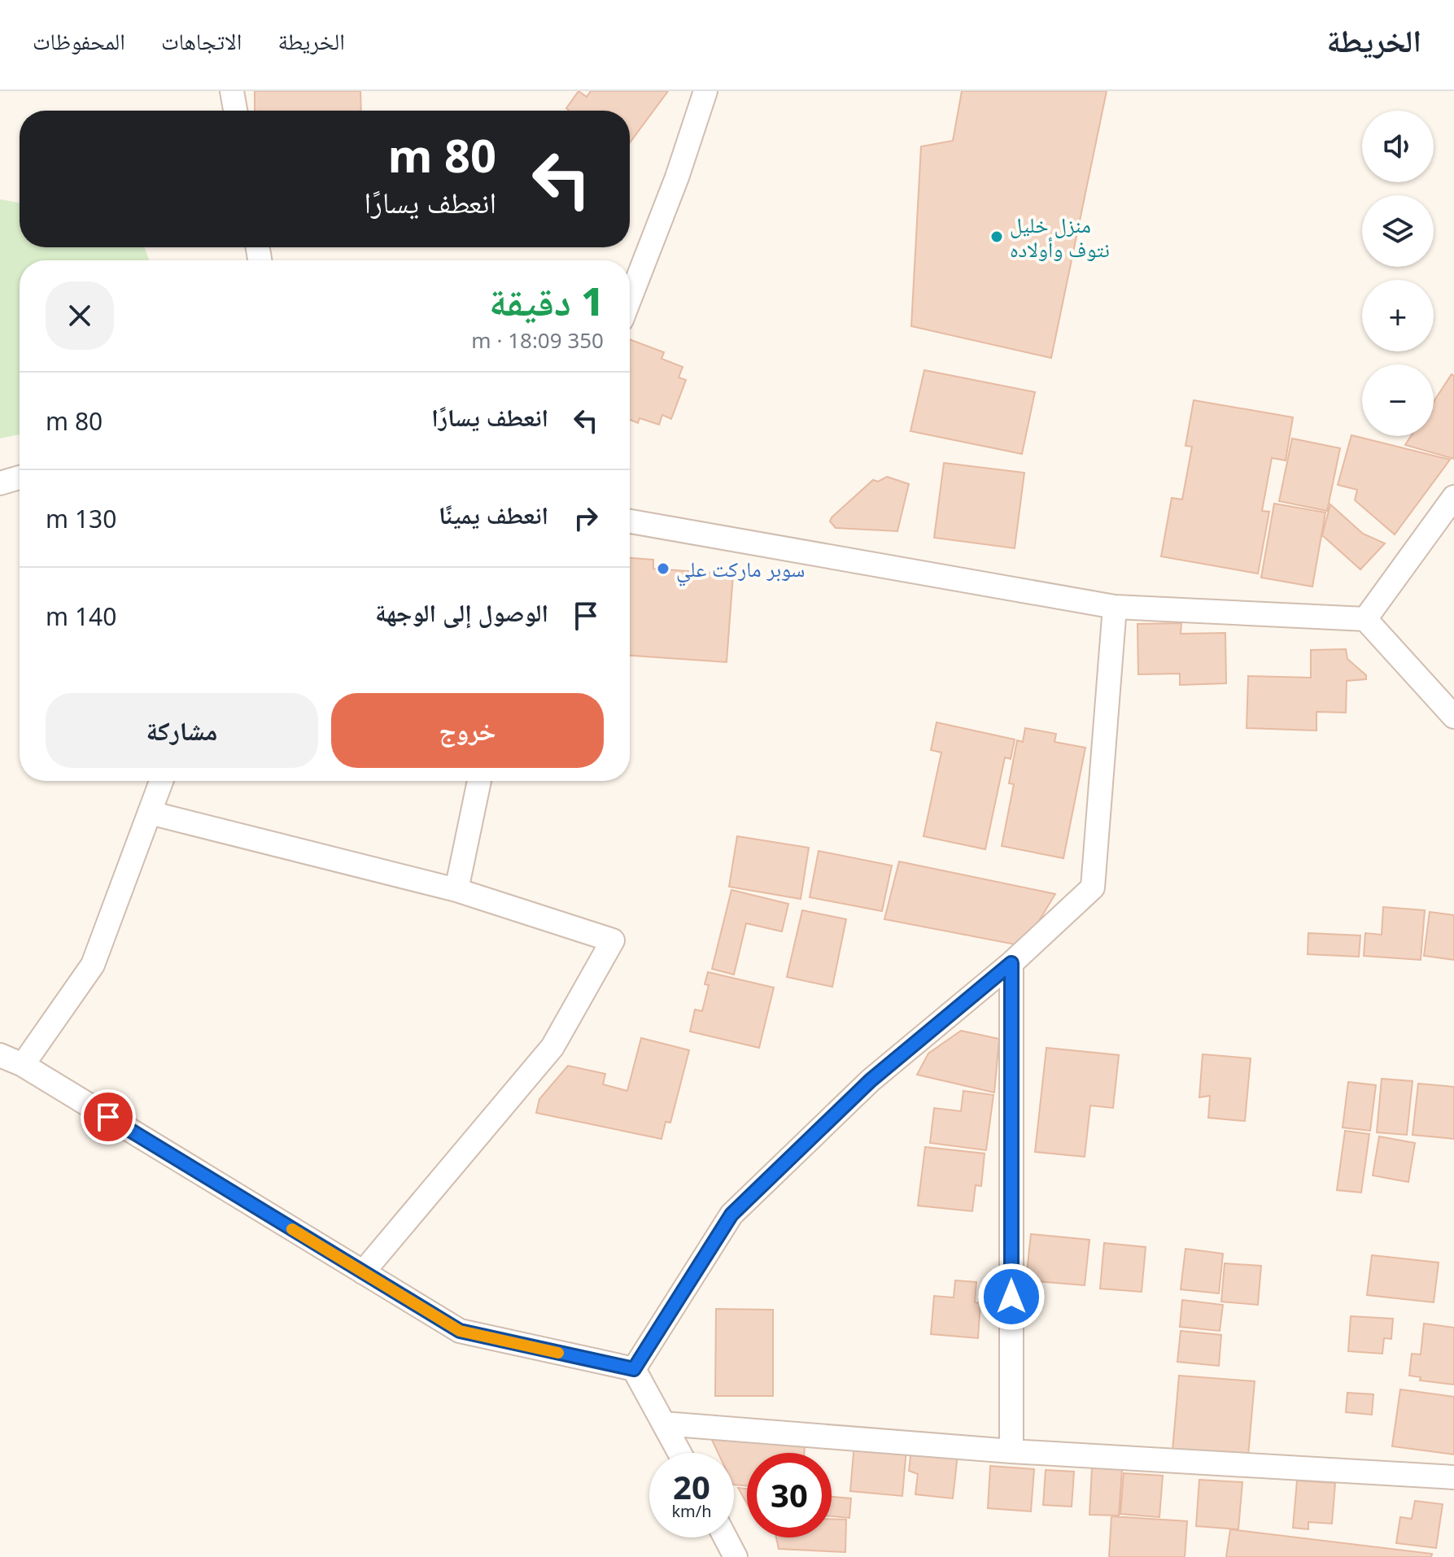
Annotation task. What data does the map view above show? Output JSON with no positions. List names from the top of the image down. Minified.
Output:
{"places":["منزل خليل نتوف وأولاده","سوبر ماركت علي"],"page":{"header":"الخريطة","nav":["الخريطة","الاتجاهات","المحفوظات"],"map_buttons":["+","−"],"turn":["80 m","انعطف يسارًا"],"heading":["1 دقيقة","350 m · 18:09"],"list":[{"name":"انعطف يسارًا","value":"80 m"},{"name":"انعطف يمينًا","value":"130 m"},{"name":"الوصول إلى الوجهة","value":"140 m"}],"buttons":["خروج","مشاركة"],"speed":"20 km/h","limit":"30"}}
